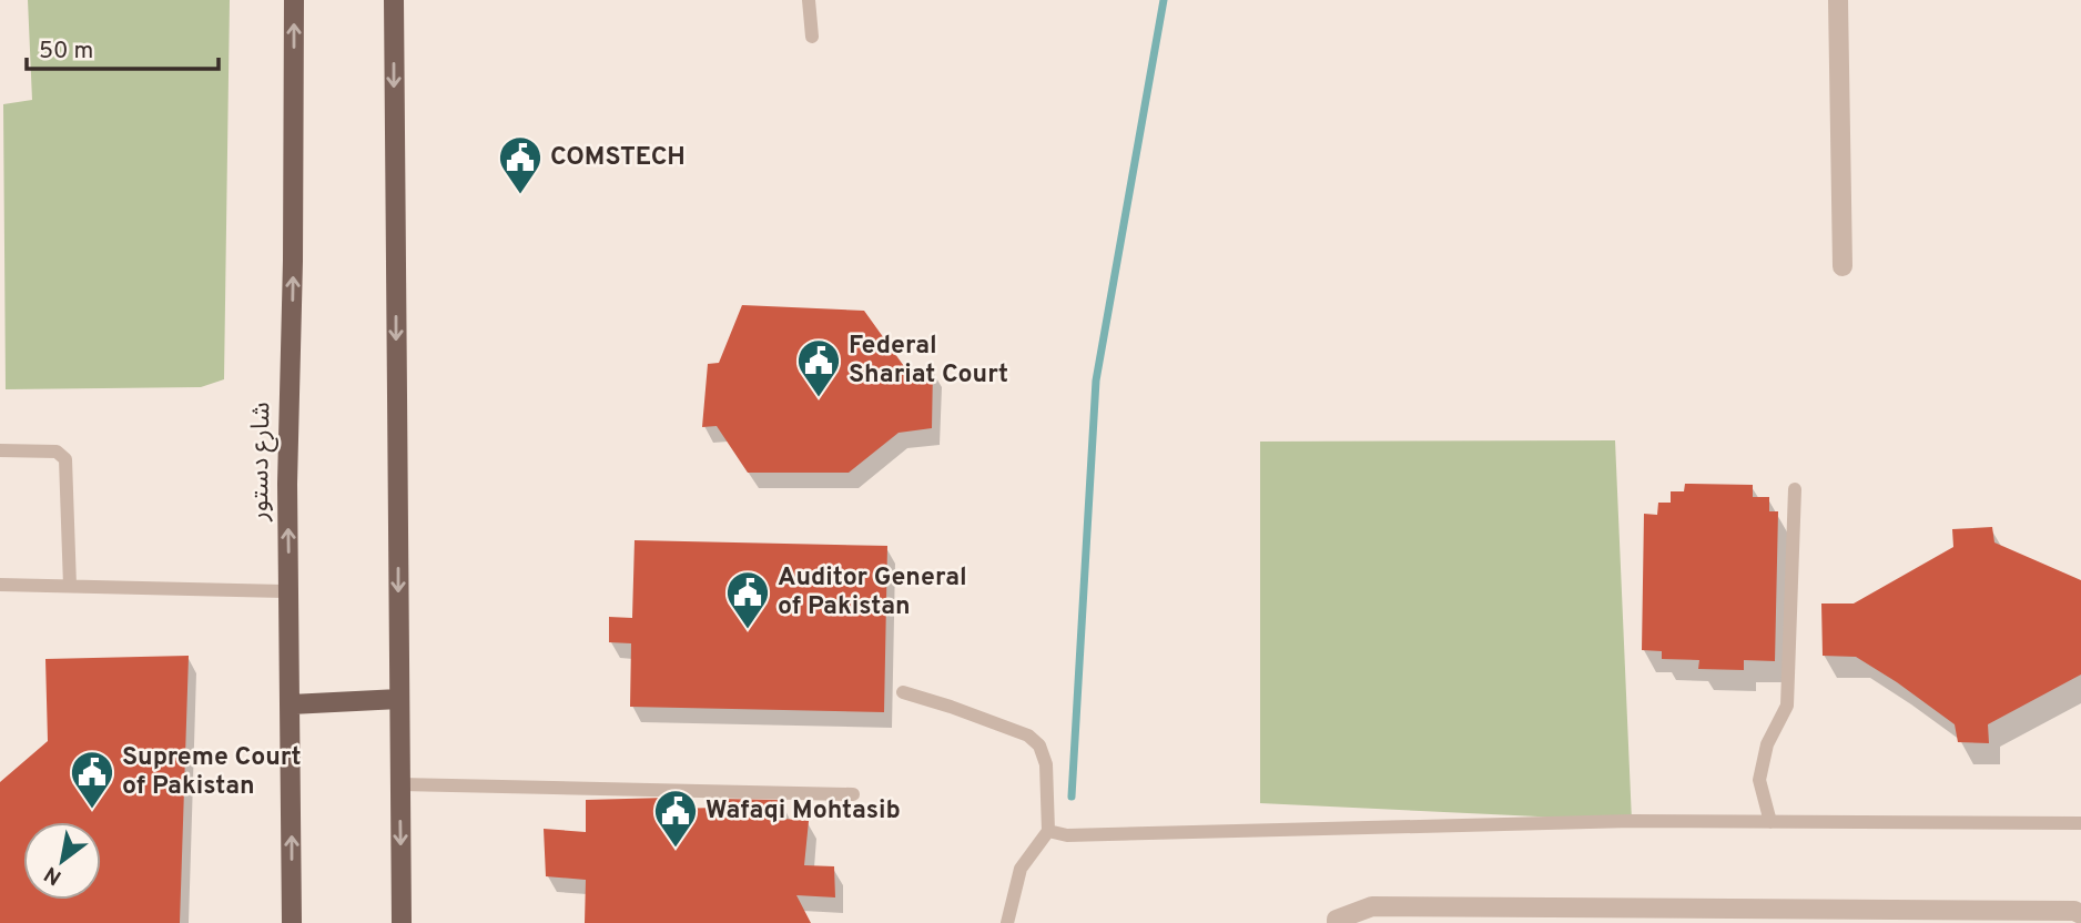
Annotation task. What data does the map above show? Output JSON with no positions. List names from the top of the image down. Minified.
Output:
{"streets":{"main road":["شارع دستور"]},"places":{"public building":["COMSTECH","Federal Shariat Court","Auditor General of Pakistan","Supreme Court of Pakistan","Wafaqi Mohtasib"]},"scale_bar":"50 m","north":"bottom left"}
